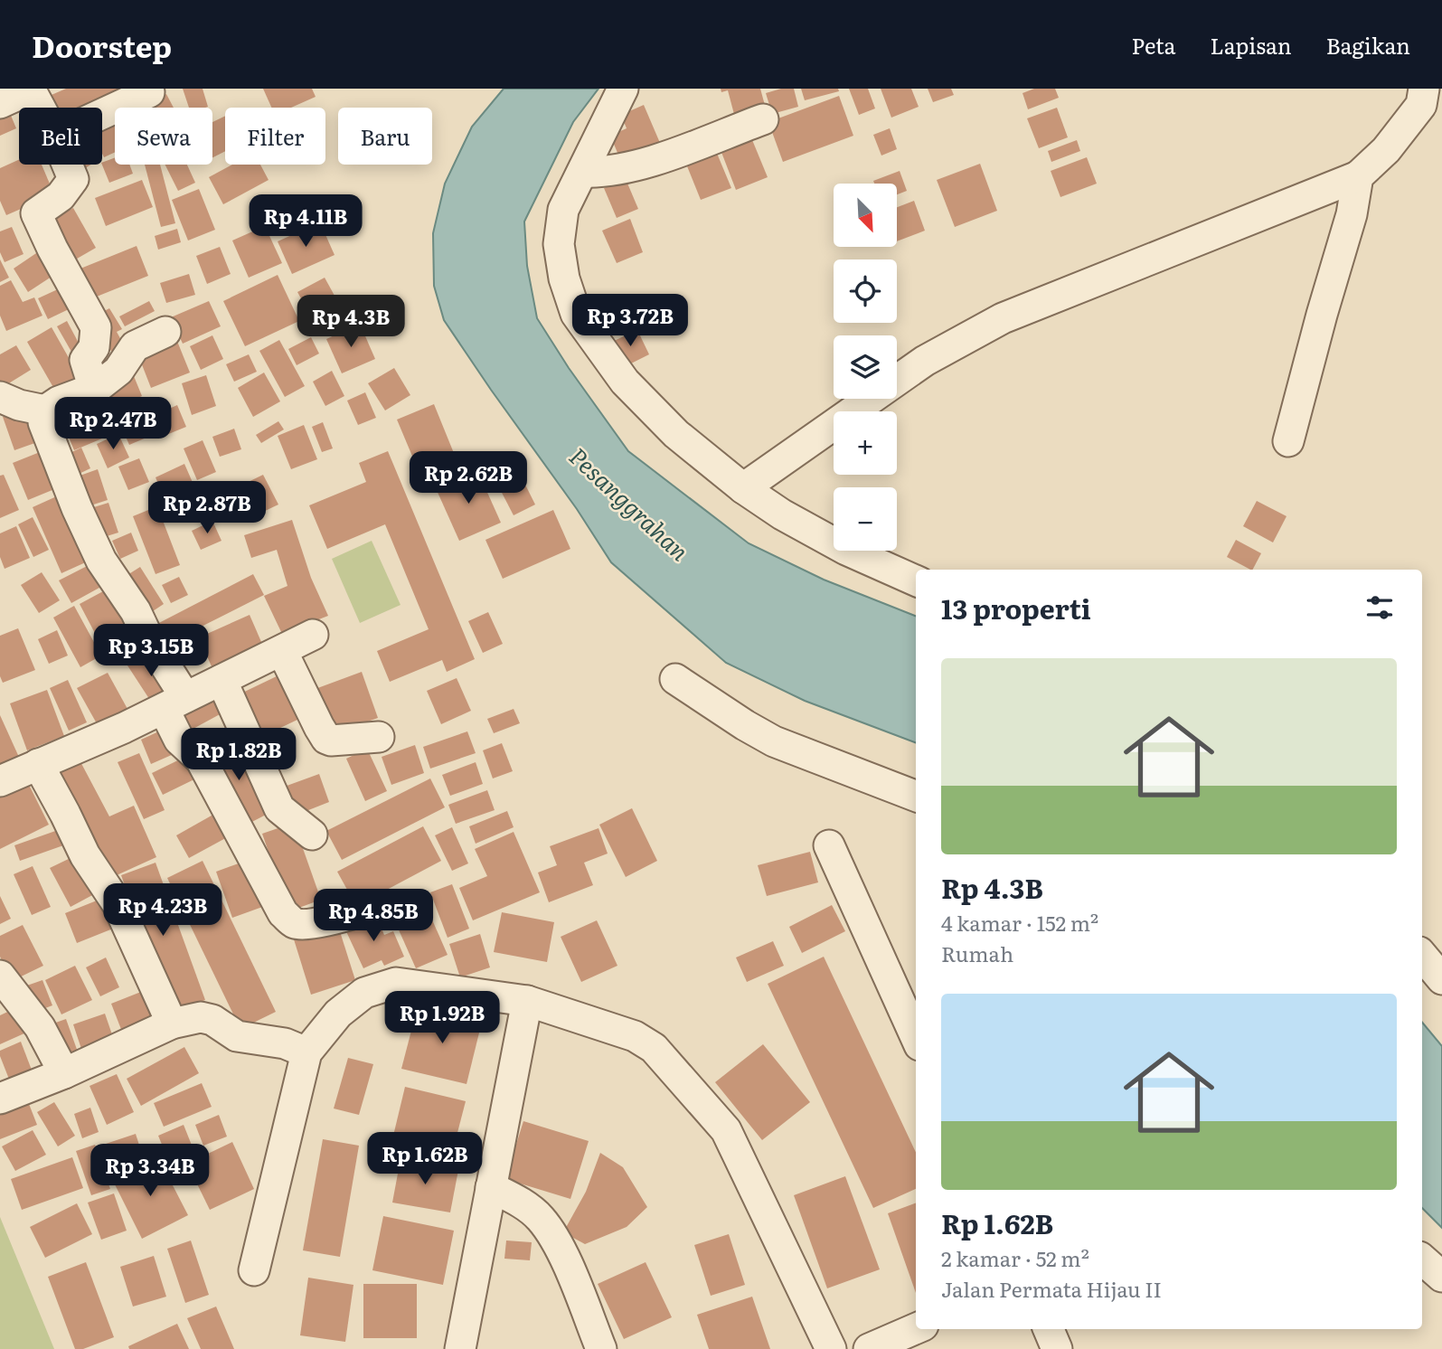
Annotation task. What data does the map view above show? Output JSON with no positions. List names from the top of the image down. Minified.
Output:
{"water":["Pesanggrahan"],"north":"bottom right","page":{"header":"Doorstep","nav":["Peta","Lapisan","Bagikan"],"chip":["Beli","Sewa","Filter","Baru"],"map_buttons":["+","−"],"price":["Rp 4.11B","Rp 3.72B","Rp 4.3B","Rp 2.47B","Rp 2.62B","Rp 2.87B","Rp 3.15B","Rp 1.82B","Rp 4.23B","Rp 4.85B","Rp 1.92B","Rp 1.62B","Rp 3.34B"],"heading":"13 properti","list":[{"name":"Rp 4.3B","note":"4 kamar · 152 m² · Rumah"},{"name":"Rp 1.62B","note":"2 kamar · 52 m² · Jalan Permata Hijau II"}]}}
